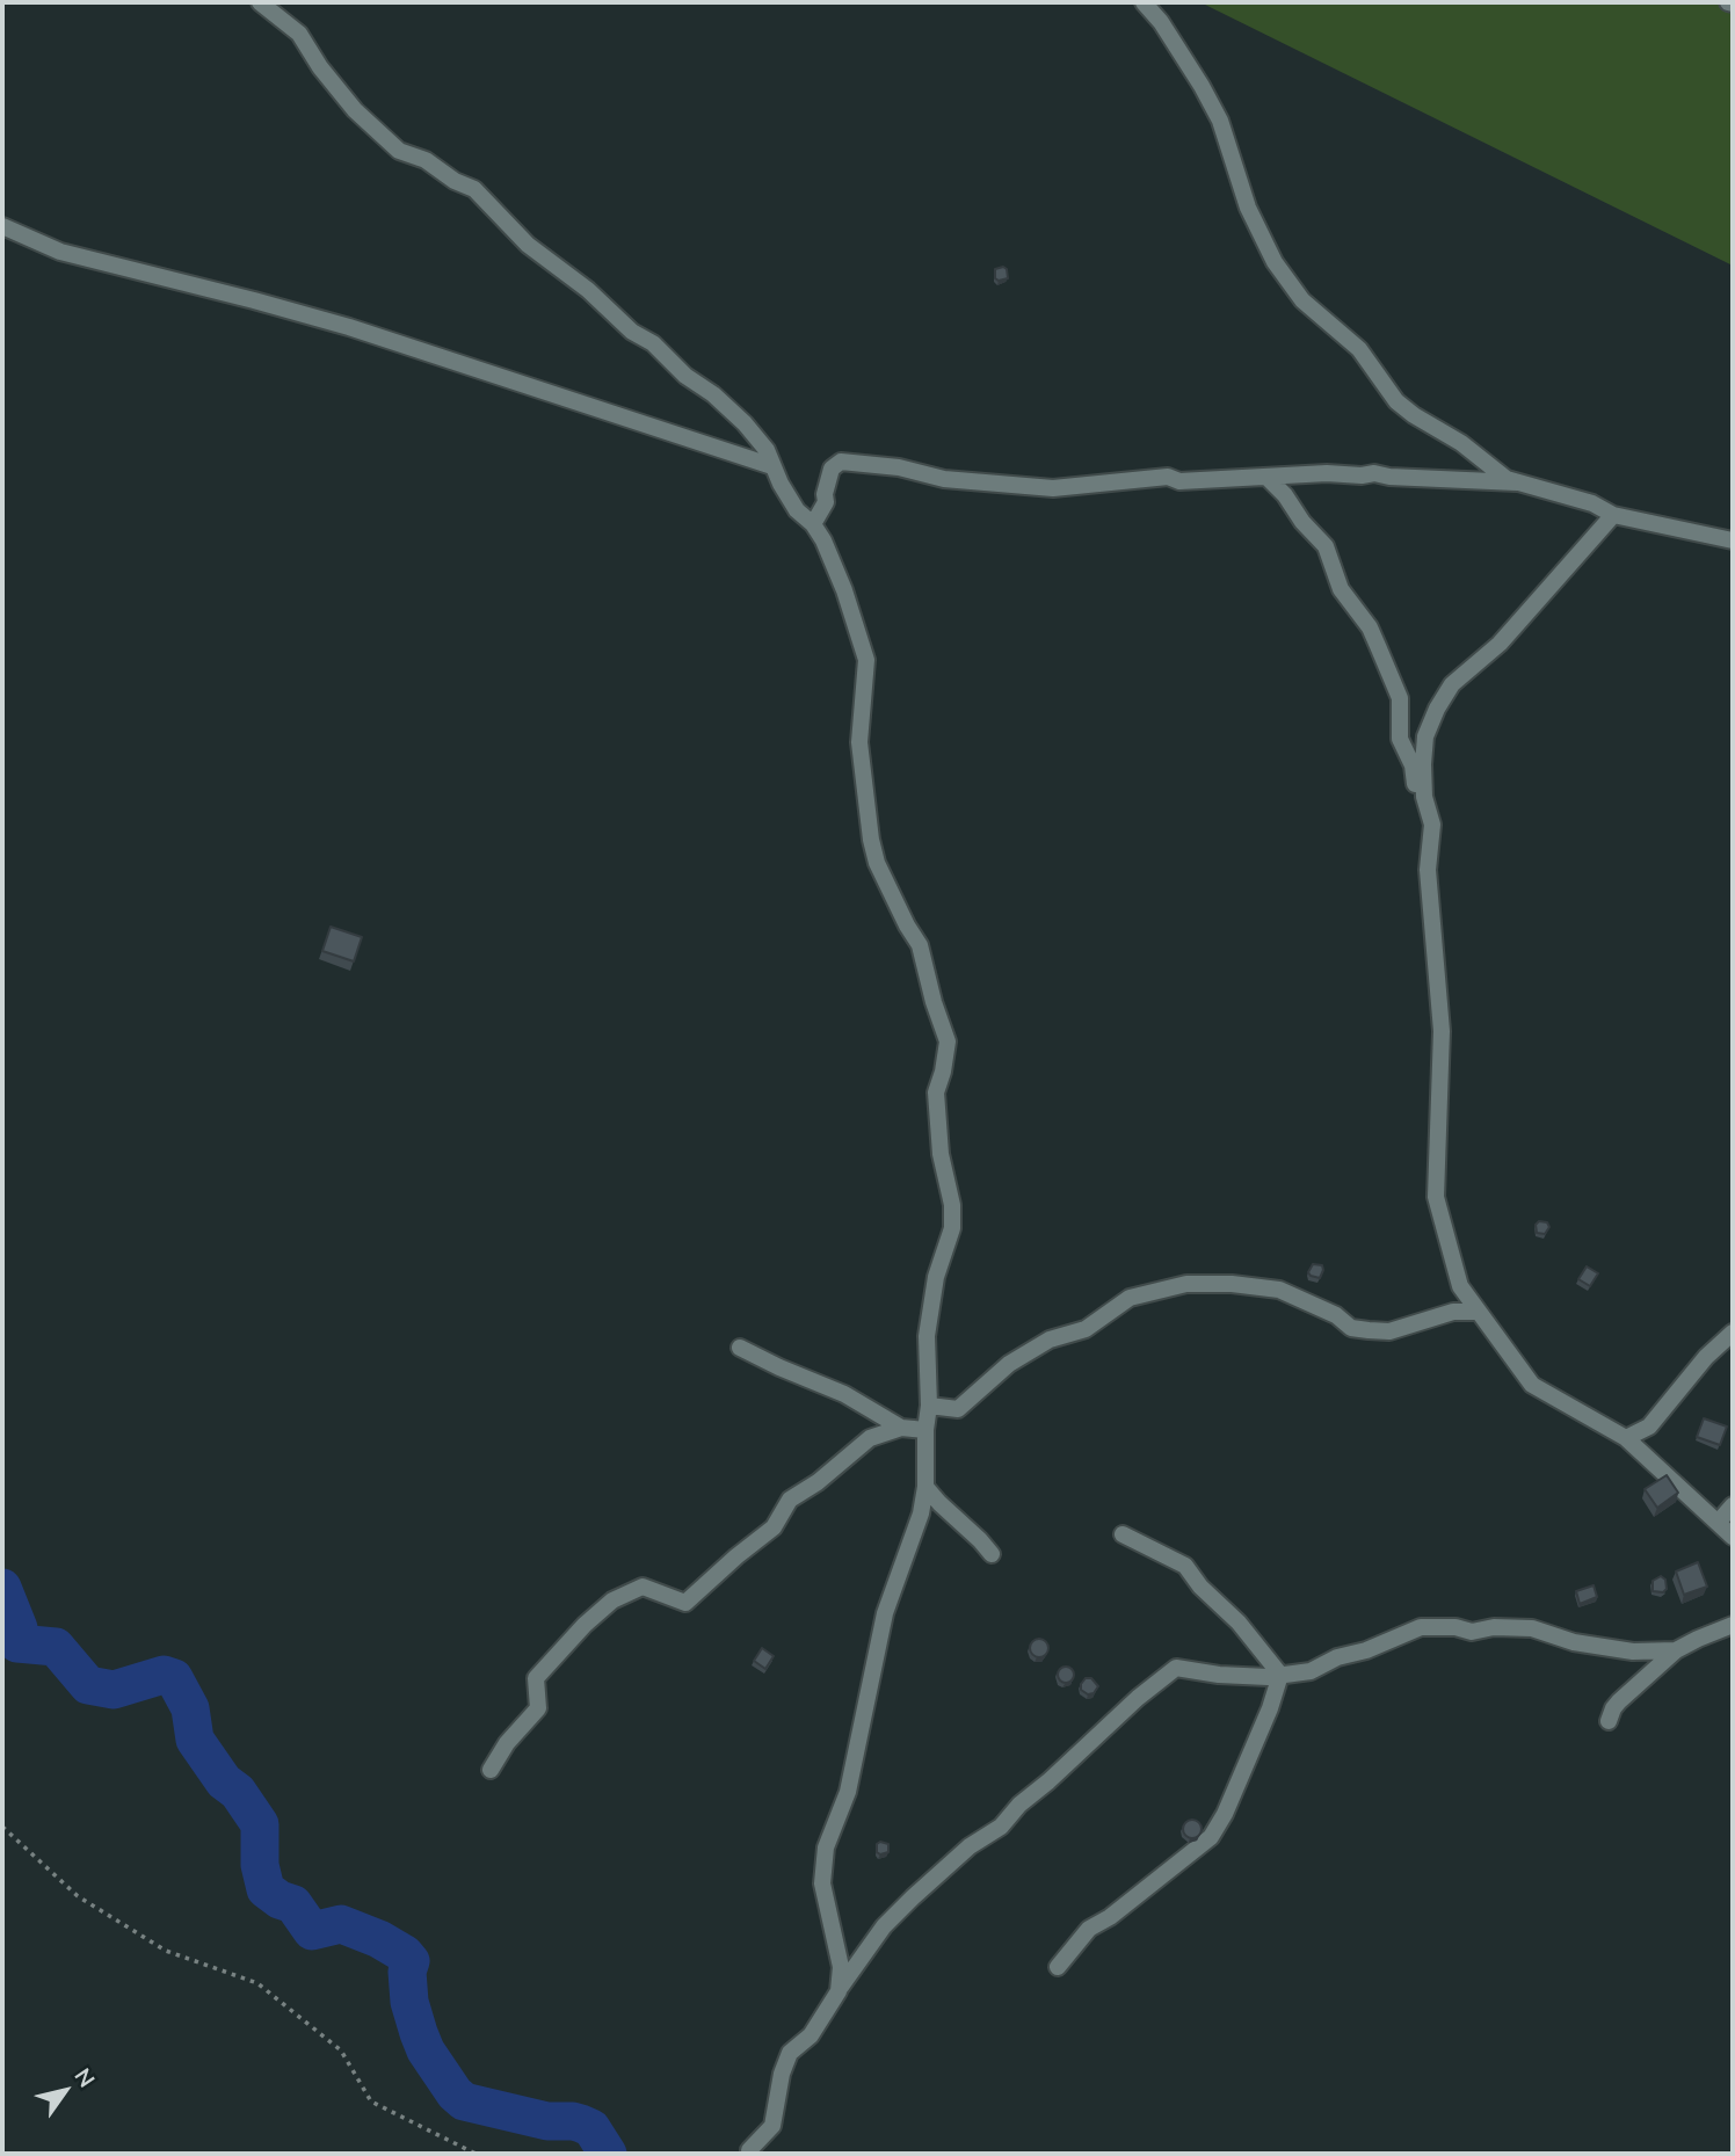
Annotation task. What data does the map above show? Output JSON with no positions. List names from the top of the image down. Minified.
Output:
{"north":"top right"}
